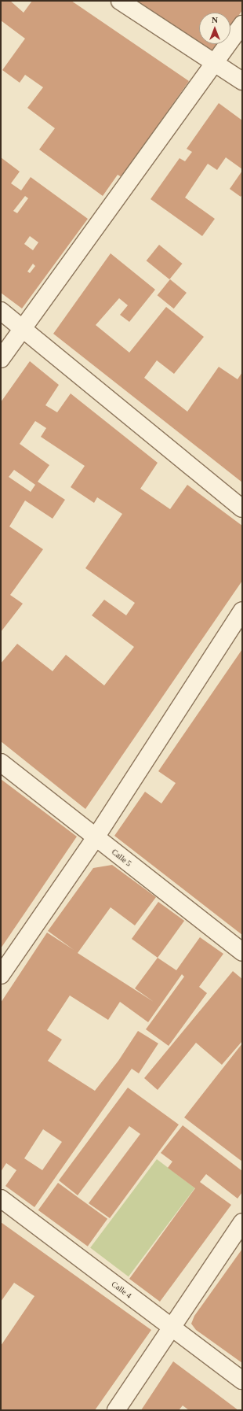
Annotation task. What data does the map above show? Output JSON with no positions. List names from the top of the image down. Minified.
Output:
{"streets":{"street":["Calle 5","Calle 4"]},"north":"top"}
